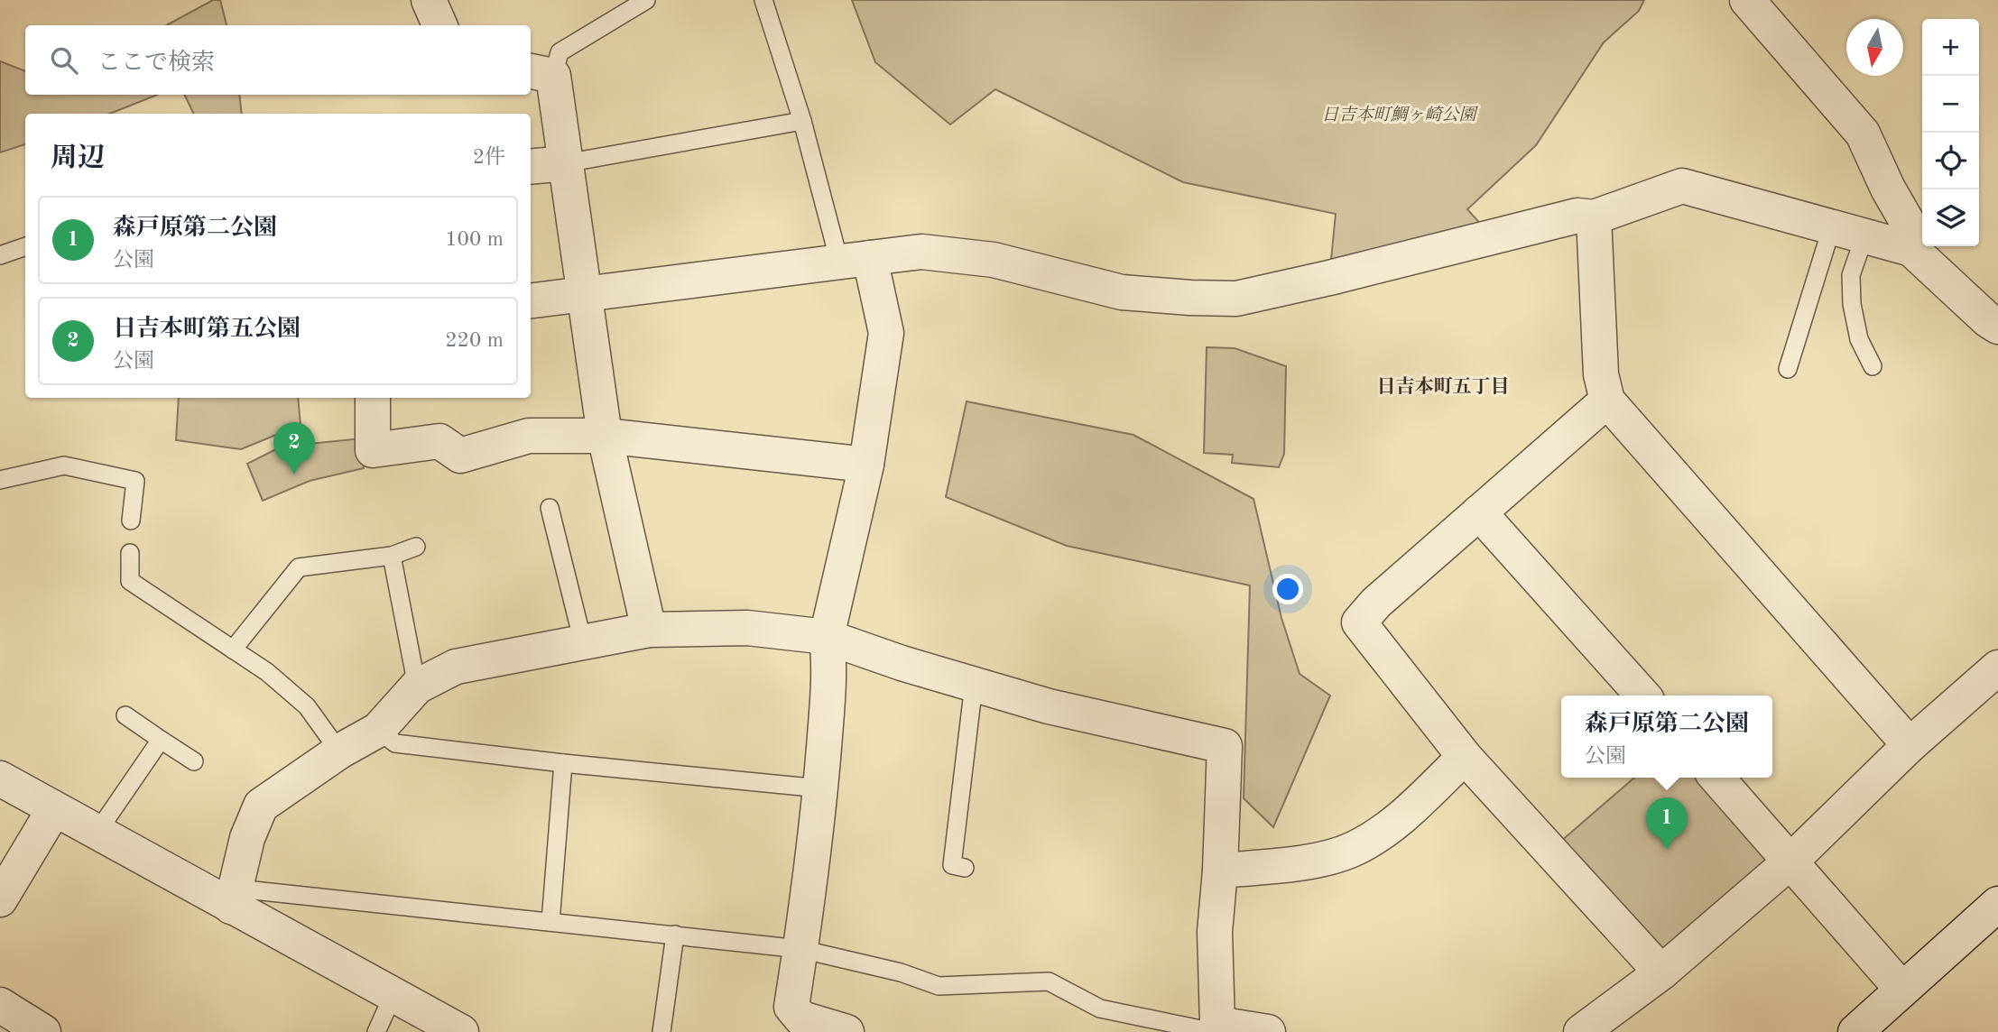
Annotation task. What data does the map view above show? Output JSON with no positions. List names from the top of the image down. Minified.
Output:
{"districts":["日吉本町五丁目"],"parks":["日吉本町鯛ヶ崎公園"],"north":"bottom","page":{"map_buttons":["+","−"],"search":"ここで検索","heading":["周辺","2件"],"list":[{"mark":"1","name":"森戸原第二公園","note":"公園","value":"100 m"},{"mark":"2","name":"日吉本町第五公園","note":"公園","value":"220 m"}],"pins":["2","1"],"popup":["森戸原第二公園","公園"]}}
